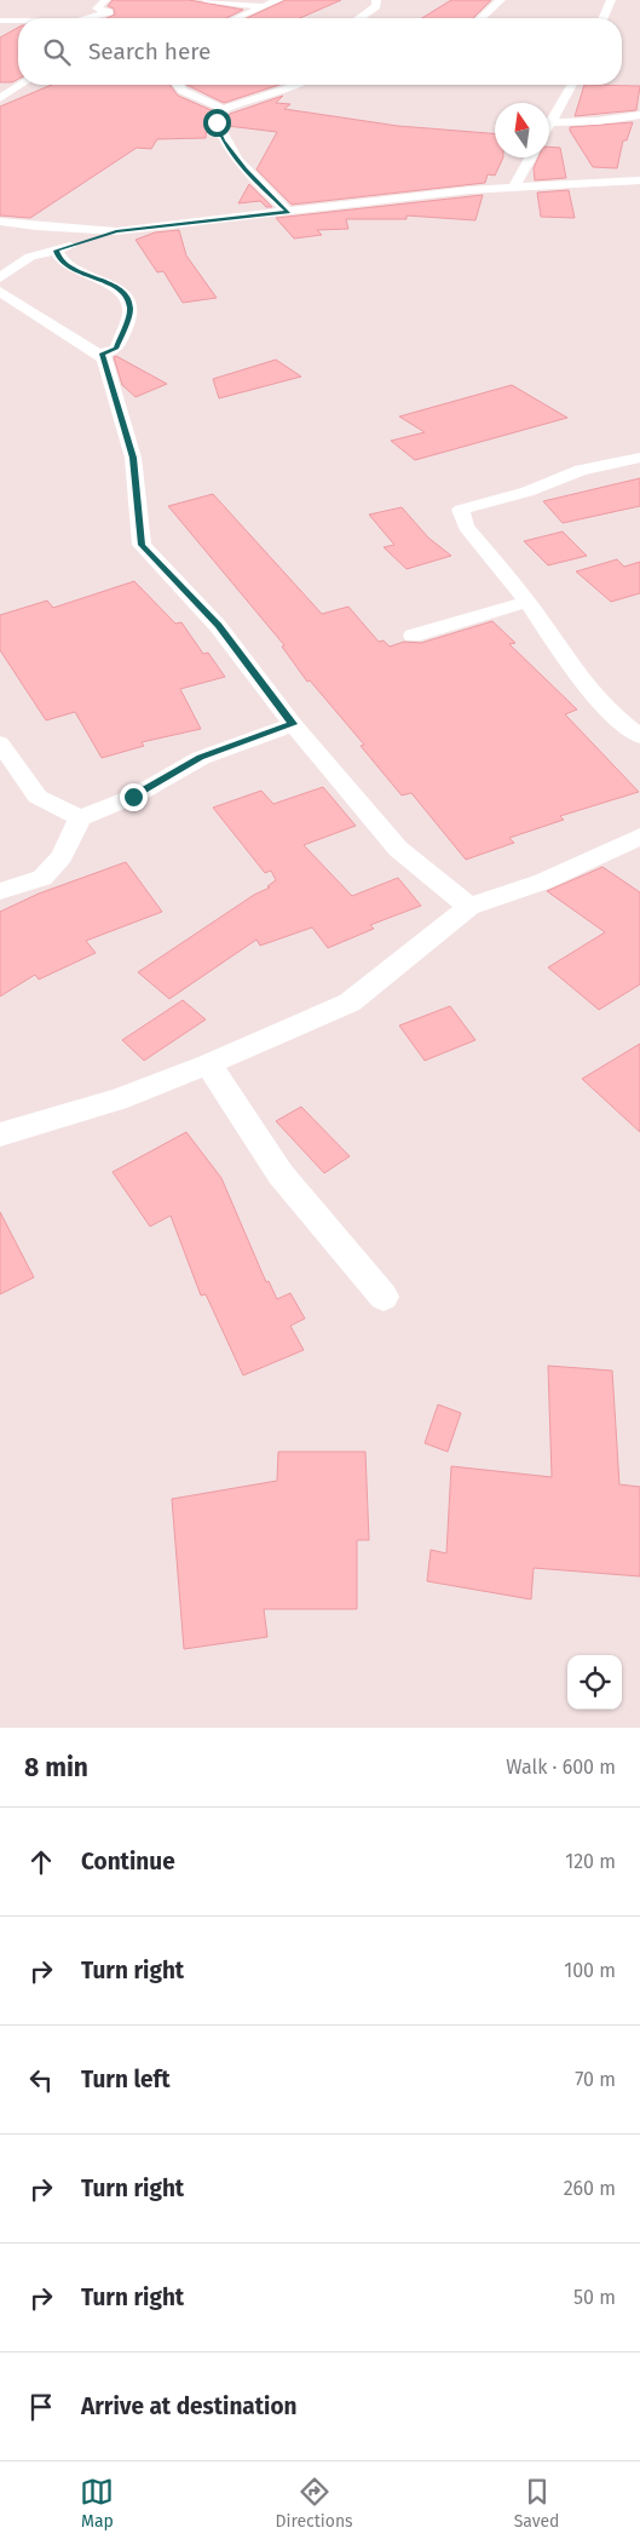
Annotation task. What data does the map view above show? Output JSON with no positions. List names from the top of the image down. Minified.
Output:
{"north":"top","page":{"search":"Search here","heading":["8 min","Walk · 600 m"],"list":[["Continue","120 m"],["Turn right","100 m"],["Turn left","70 m"],["Turn right","260 m"],["Turn right","50 m"],"Arrive at destination"],"nav":["Map","Directions","Saved"]}}
